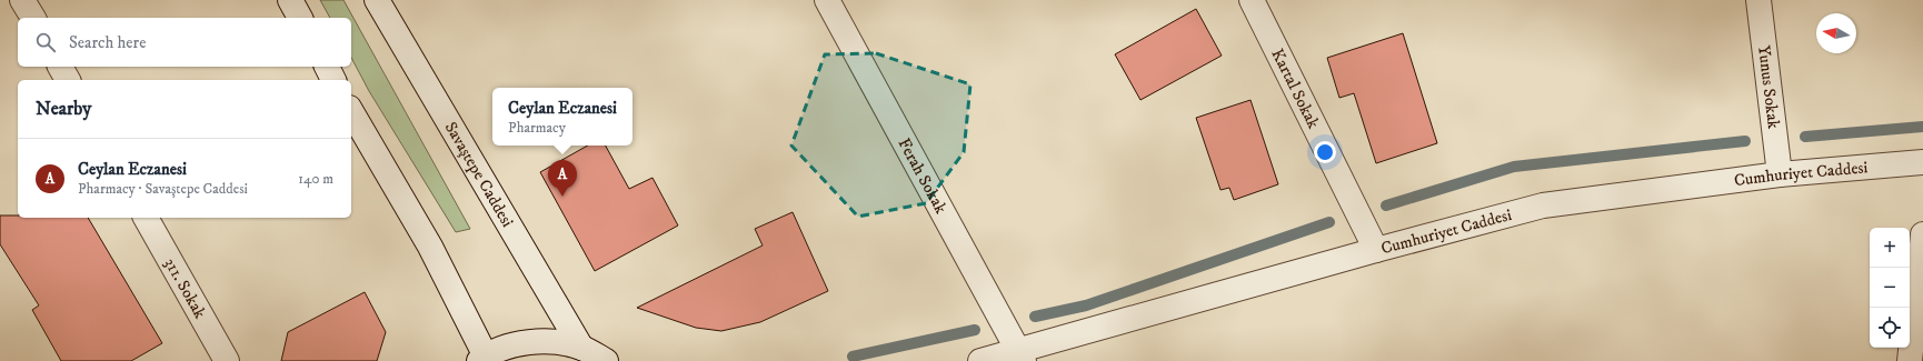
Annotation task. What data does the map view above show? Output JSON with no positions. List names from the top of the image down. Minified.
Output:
{"streets":{"street":["Yunus Sokak","Kartal Sokak","Cumhuriyet Caddesi","Savaştepe Caddesi","Ferah Sokak","311. Sokak"]},"crossings":[["Yunus Sokak","Cumhuriyet Caddesi"],["Kartal Sokak","Cumhuriyet Caddesi"],["Cumhuriyet Caddesi","Ferah Sokak"]],"north":"left","page":{"search":"Search here","heading":"Nearby","popup":["Ceylan Eczanesi","Pharmacy"],"list":[{"mark":"A","name":"Ceylan Eczanesi","note":"Pharmacy · Savaştepe Caddesi","value":"140 m"}],"pins":"A","map_buttons":["+","−"]}}
